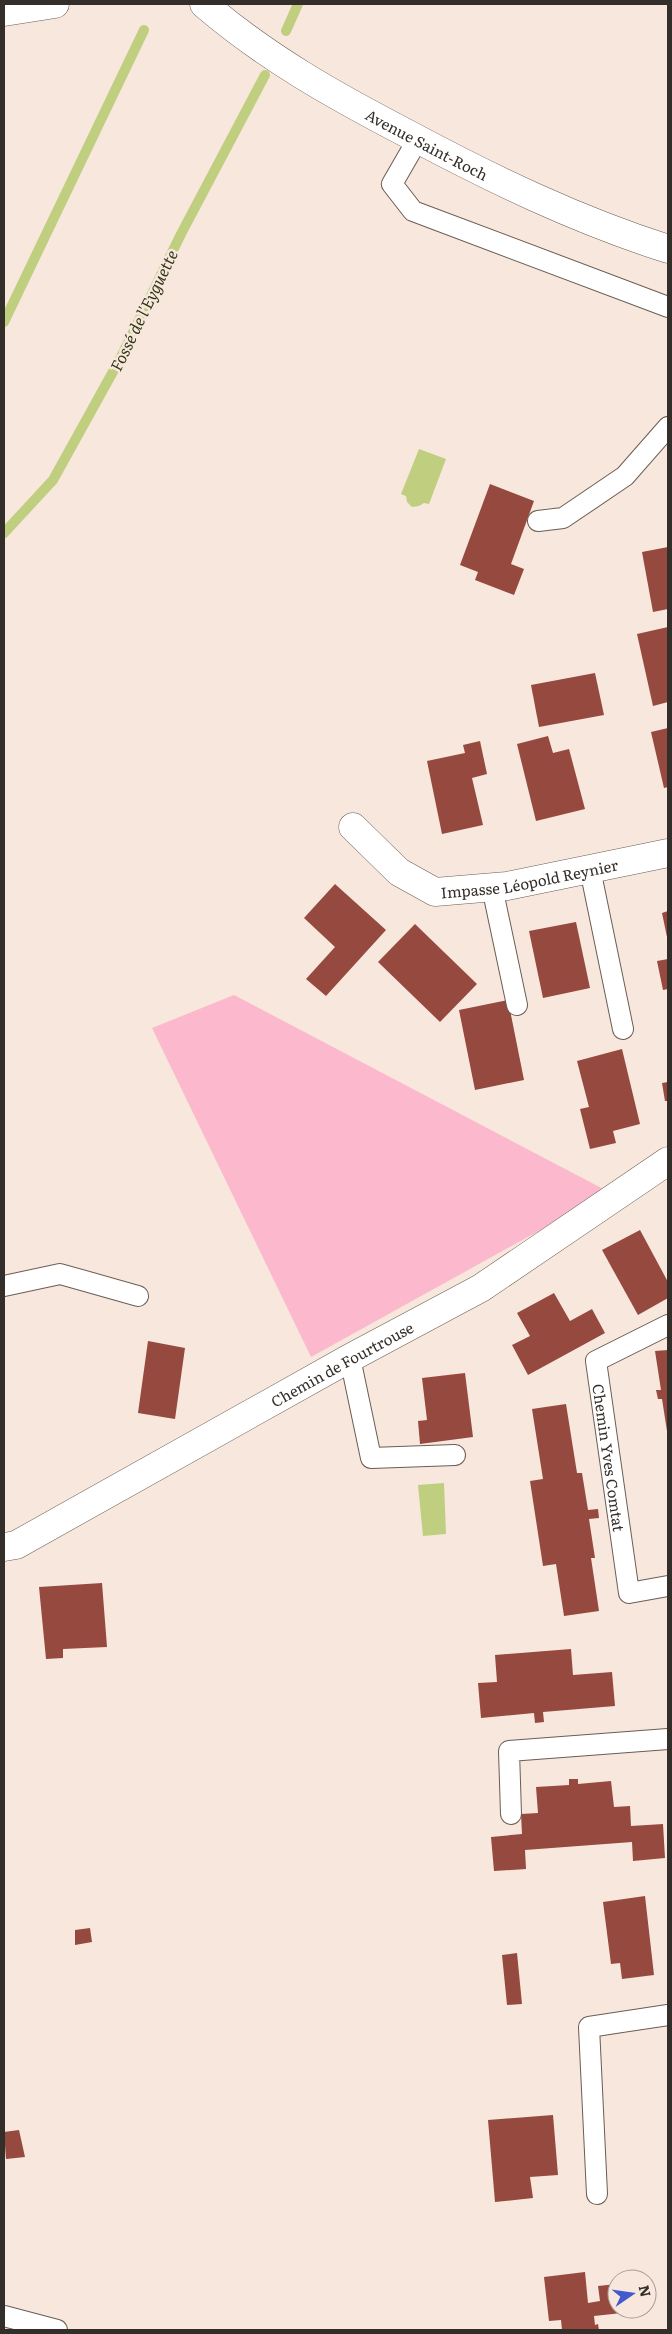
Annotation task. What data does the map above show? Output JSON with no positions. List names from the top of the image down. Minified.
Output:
{"streets":{"street":["Avenue Saint-Roch","Impasse Léopold Reynier","Chemin de Fourtrouse"],"lane":["Chemin Yves Comtat"]},"water":["Fossé de l'Eyguette"],"north":"right"}
